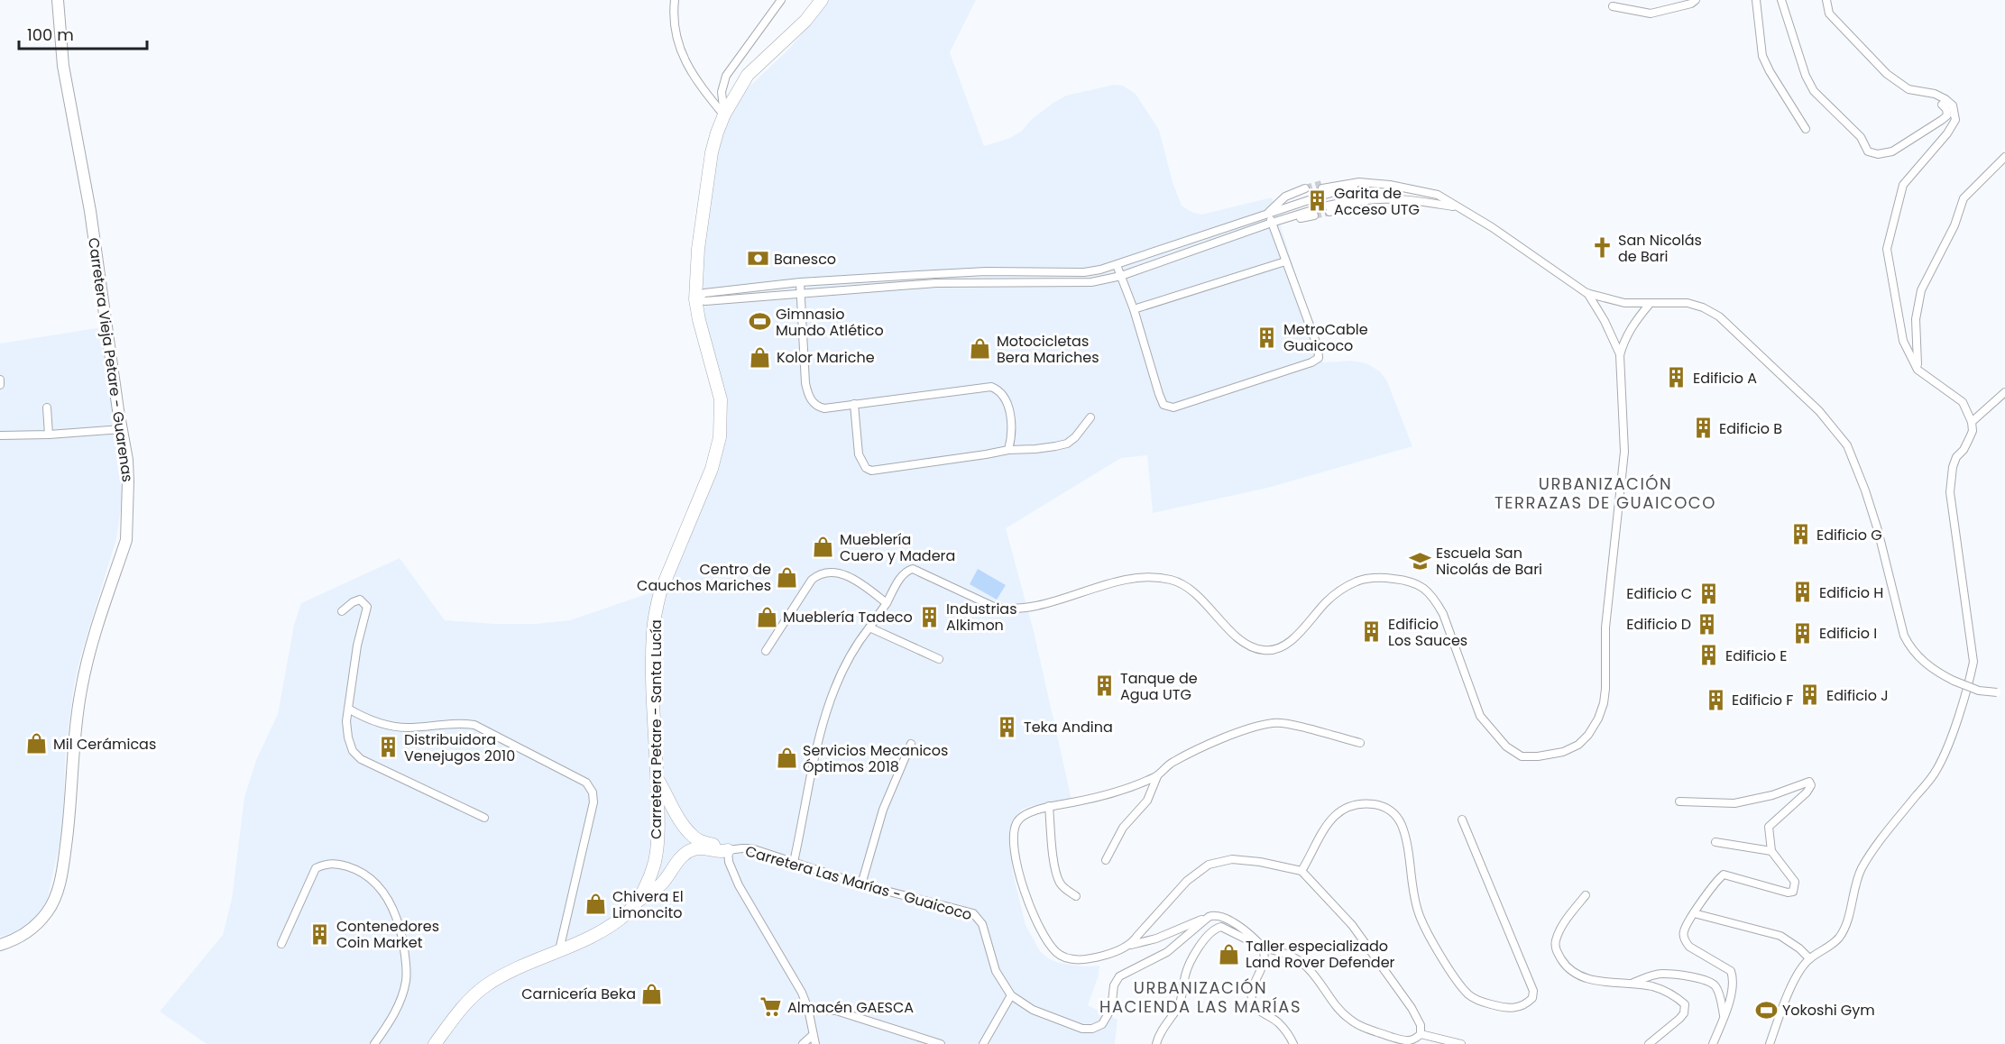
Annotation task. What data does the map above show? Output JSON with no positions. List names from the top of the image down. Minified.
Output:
{"streets":{"main road":["Carretera Vieja Petare - Guarenas","Carretera Petare - Santa Lucía"],"street":["Carretera Las Marías - Guaicoco"]},"districts":["URBANIZACIÓN TERRAZAS DE GUAICOCO","URBANIZACIÓN HACIENDA LAS MARÍAS"],"places":{"building":["Garita de Acceso UTG","MetroCable Guaicoco","Edificio A","Edificio B","Edificio G","Edificio H","Edificio C","Industrias Alkimon","Edificio D","Edificio Los Sauces","Edificio I","Edificio E","Tanque de Agua UTG","Edificio J","Edificio F","Teka Andina","Distribuidora Venejugos 2010","Contenedores Coin Market"],"church":["San Nicolás de Bari"],"bank":["Banesco"],"sports":["Gimnasio Mundo Atlético","Yokoshi Gym"],"shop":["Motocicletas Bera Mariches","Kolor Mariche","Mueblería Cuero y Madera","Centro de Cauchos Mariches","Mueblería Tadeco","Mil Cerámicas","Servicios Mecanicos Óptimos 2018","Chivera El Limoncito","Taller especializado Land Rover Defender","Carnicería Beka"],"school or university":["Escuela San Nicolás de Bari"],"supermarket":["Almacén GAESCA"]},"scale_bar":"100 m"}
